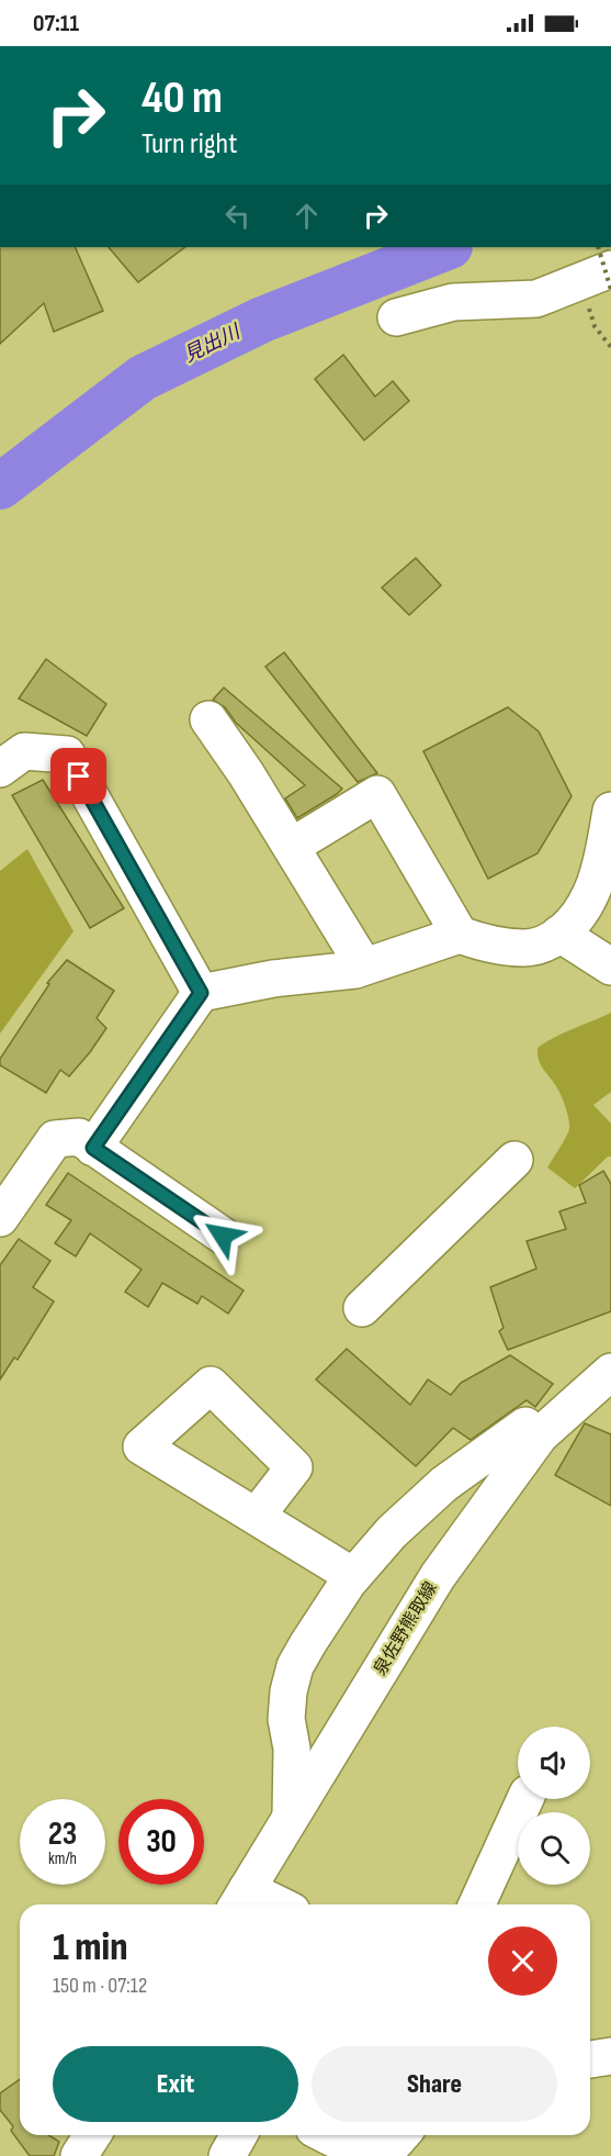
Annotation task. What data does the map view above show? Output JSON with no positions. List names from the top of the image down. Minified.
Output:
{"streets":{"street":["泉佐野熊取線"]},"water":["見出川"],"page":{"status":"07:11","turn":["40 m","Turn right"],"speed":"23 km/h","limit":"30","heading":["1 min","150 m · 07:12"],"buttons":["Exit","Share"]}}
